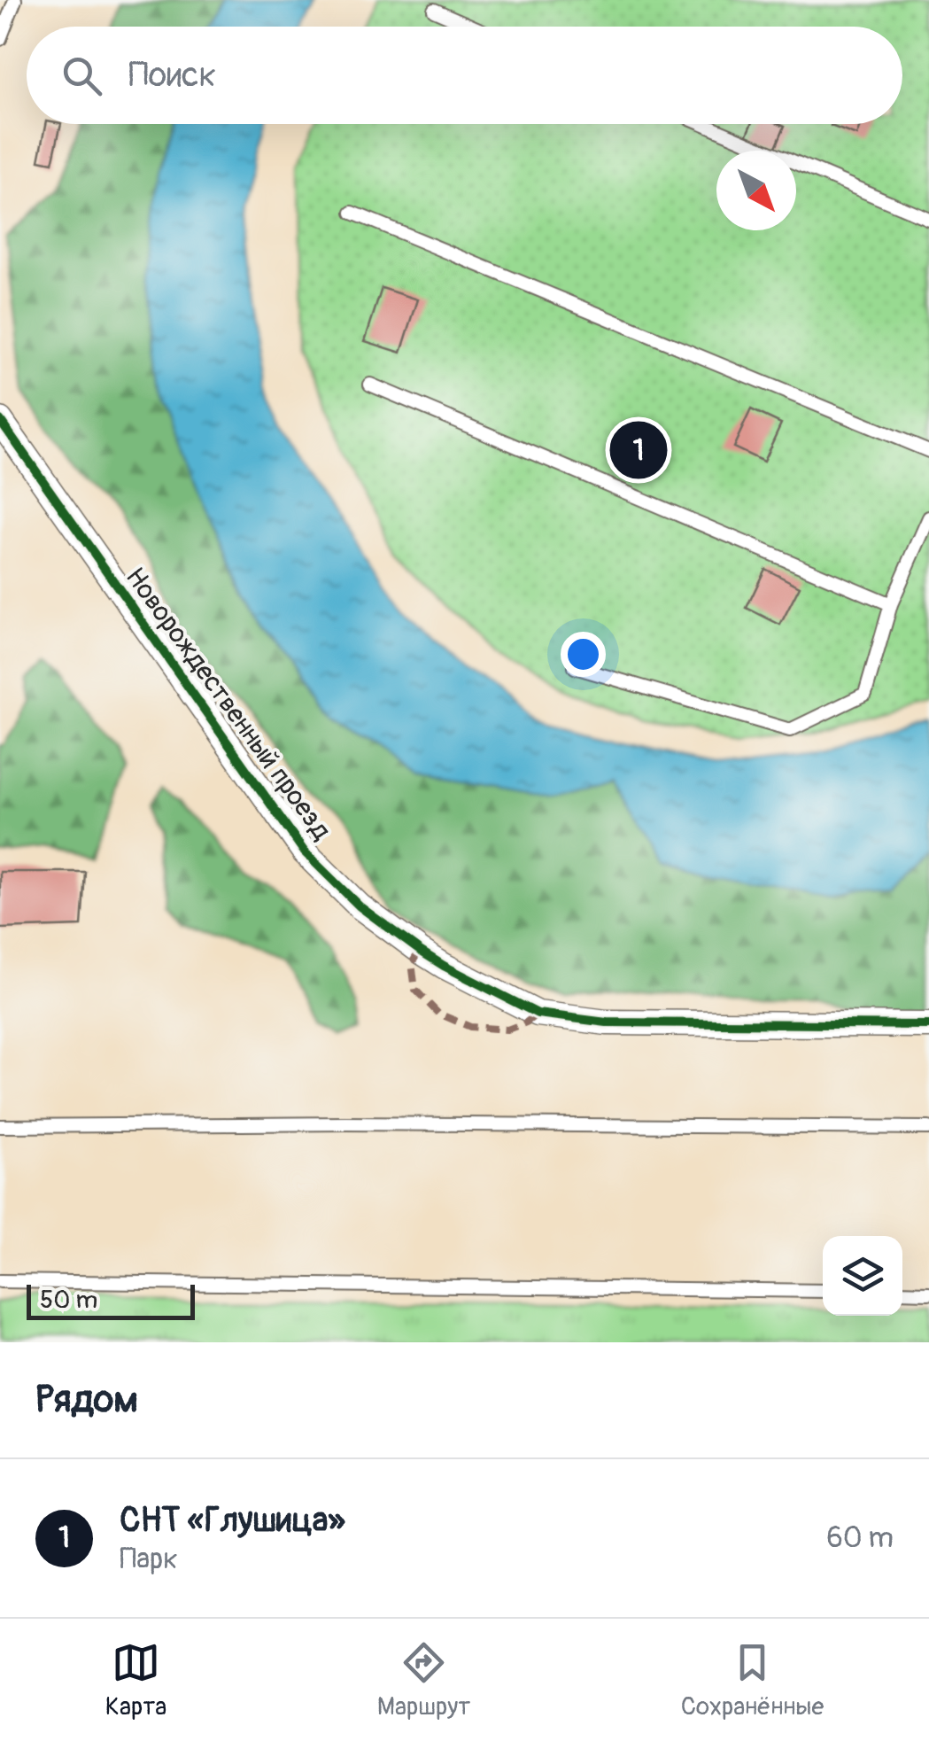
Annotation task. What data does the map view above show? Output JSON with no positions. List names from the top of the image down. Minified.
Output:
{"streets":{"street":["Новорождественный проезд"]},"scale_bar":"50 m","north":"bottom right","page":{"search":"Поиск","pins":"1","scale":"50 m","heading":"Рядом","list":[{"mark":"1","name":"СНТ «Глушица»","note":"Парк","value":"60 m"}],"nav":["Карта","Маршрут","Сохранённые"]}}
